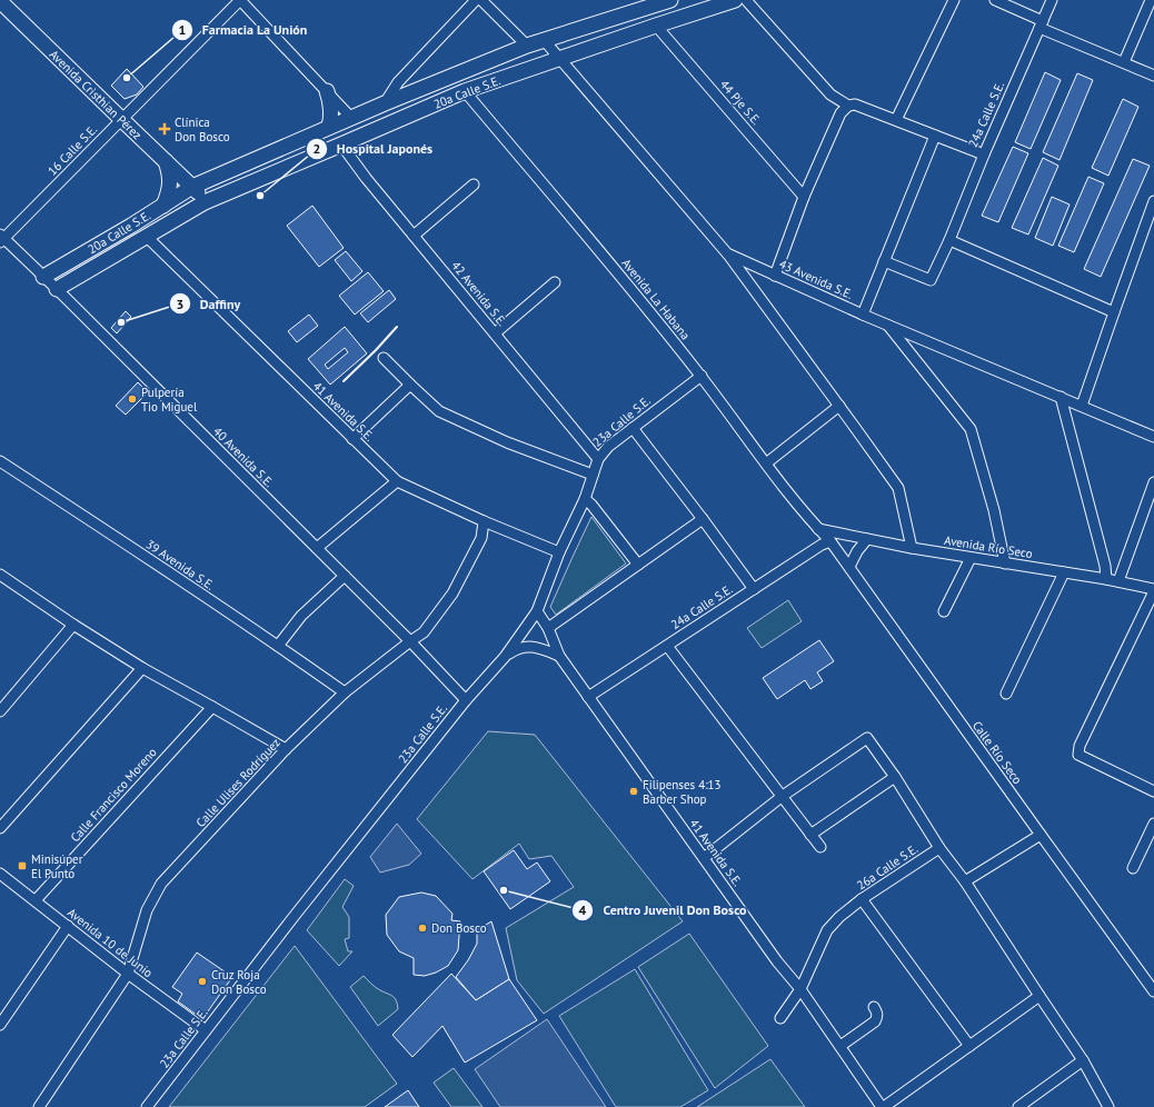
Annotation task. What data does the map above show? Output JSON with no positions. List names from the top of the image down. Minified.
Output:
{"streets":{"street":["20a Calle S.E.","Avenida Cristhian Pérez","44 Pje S.E.","24a Calle S.E.","16 Calle S.E.","43 Avenida S.E.","42 Avenida S.E.","Avenida La Habana","41 Avenida S.E.","23a Calle S.E.","40 Avenida S.E.","Avenida Río Seco","39 Avenida S.E.","Calle Río Seco","Calle Ulises Rodríguez","Calle Francisco Moreno","26a Calle S.E.","Avenida 10 de Junio"]},"crossings":[["20a Calle S.E.","Avenida Cristhian Pérez"],["20a Calle S.E.","44 Pje S.E."],["20a Calle S.E.","43 Avenida S.E."],["20a Calle S.E.","42 Avenida S.E."],["20a Calle S.E.","Avenida La Habana"],["20a Calle S.E.","41 Avenida S.E."],["20a Calle S.E.","40 Avenida S.E."],["Avenida Cristhian Pérez","16 Calle S.E."],["24a Calle S.E.","41 Avenida S.E."],["24a Calle S.E.","Calle Río Seco"],["16 Calle S.E.","40 Avenida S.E."],["42 Avenida S.E.","23a Calle S.E."],["Avenida La Habana","23a Calle S.E."],["Avenida La Habana","Avenida Río Seco"],["Avenida La Habana","Calle Río Seco"],["41 Avenida S.E.","23a Calle S.E."],["41 Avenida S.E.","Calle Ulises Rodríguez"],["41 Avenida S.E.","26a Calle S.E."],["23a Calle S.E.","40 Avenida S.E."],["23a Calle S.E.","Avenida 10 de Junio"],["40 Avenida S.E.","Calle Ulises Rodríguez"],["Avenida Río Seco","Calle Río Seco"],["39 Avenida S.E.","Calle Ulises Rodríguez"],["Calle Ulises Rodríguez","Avenida 10 de Junio"],["Calle Francisco Moreno","Avenida 10 de Junio"]],"places":{"other":["Farmacia La Unión","Hospital Japonés","Daffiny","Pulpería Tio Miguel","Filipenses 4:13 Barber Shop","Centro Juvenil Don Bosco","Don Bosco","Cruz Roja Don Bosco"],"health":["Clínica Don Bosco"],"transit":["Minisúper El Punto"]}}
